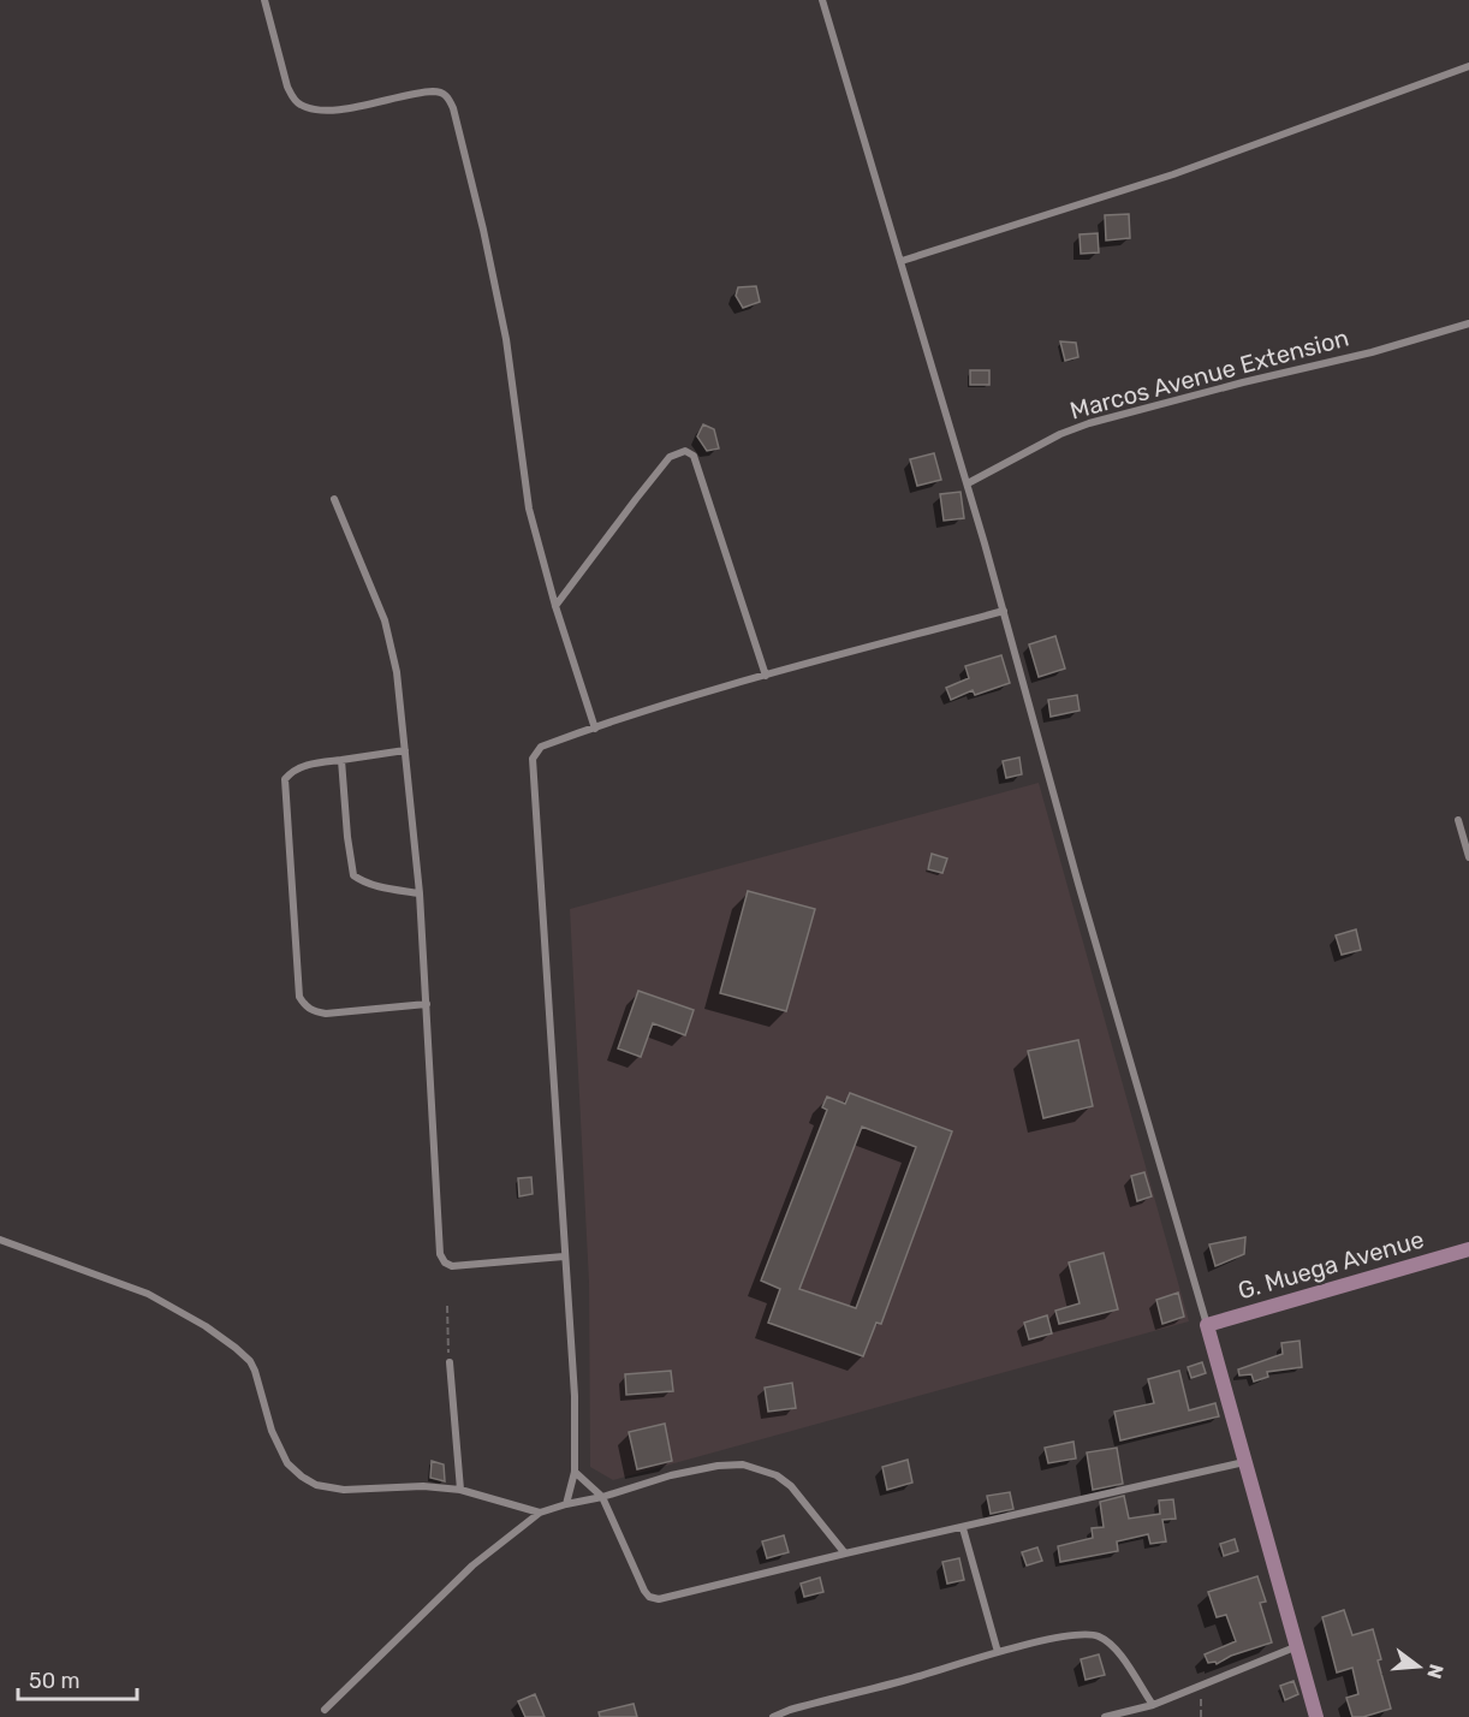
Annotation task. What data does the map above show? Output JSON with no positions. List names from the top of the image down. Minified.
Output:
{"streets":{"street":["Marcos Avenue Extension","G. Muega Avenue"]},"scale_bar":"50 m","north":"right"}
